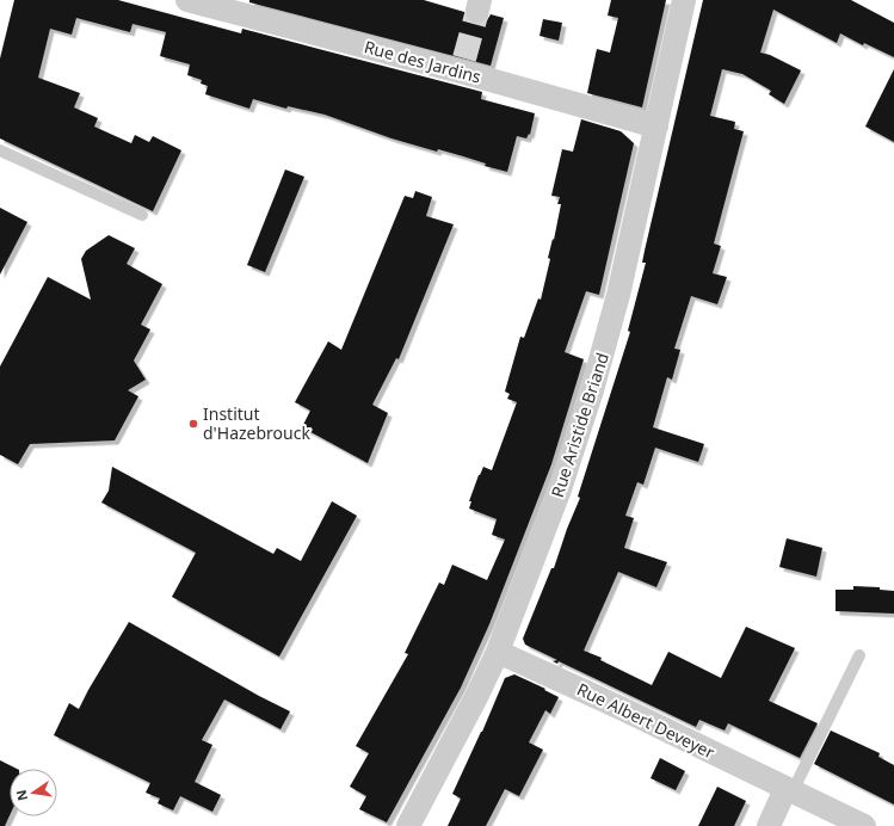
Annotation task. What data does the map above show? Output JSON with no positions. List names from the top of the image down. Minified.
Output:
{"streets":{"street":["Rue des Jardins","Rue Aristide Briand","Rue Albert Deveyer"]},"crossings":[["Rue des Jardins","Rue Aristide Briand"],["Rue Aristide Briand","Rue Albert Deveyer"]],"places":["Institut d'Hazebrouck"],"north":"left"}
